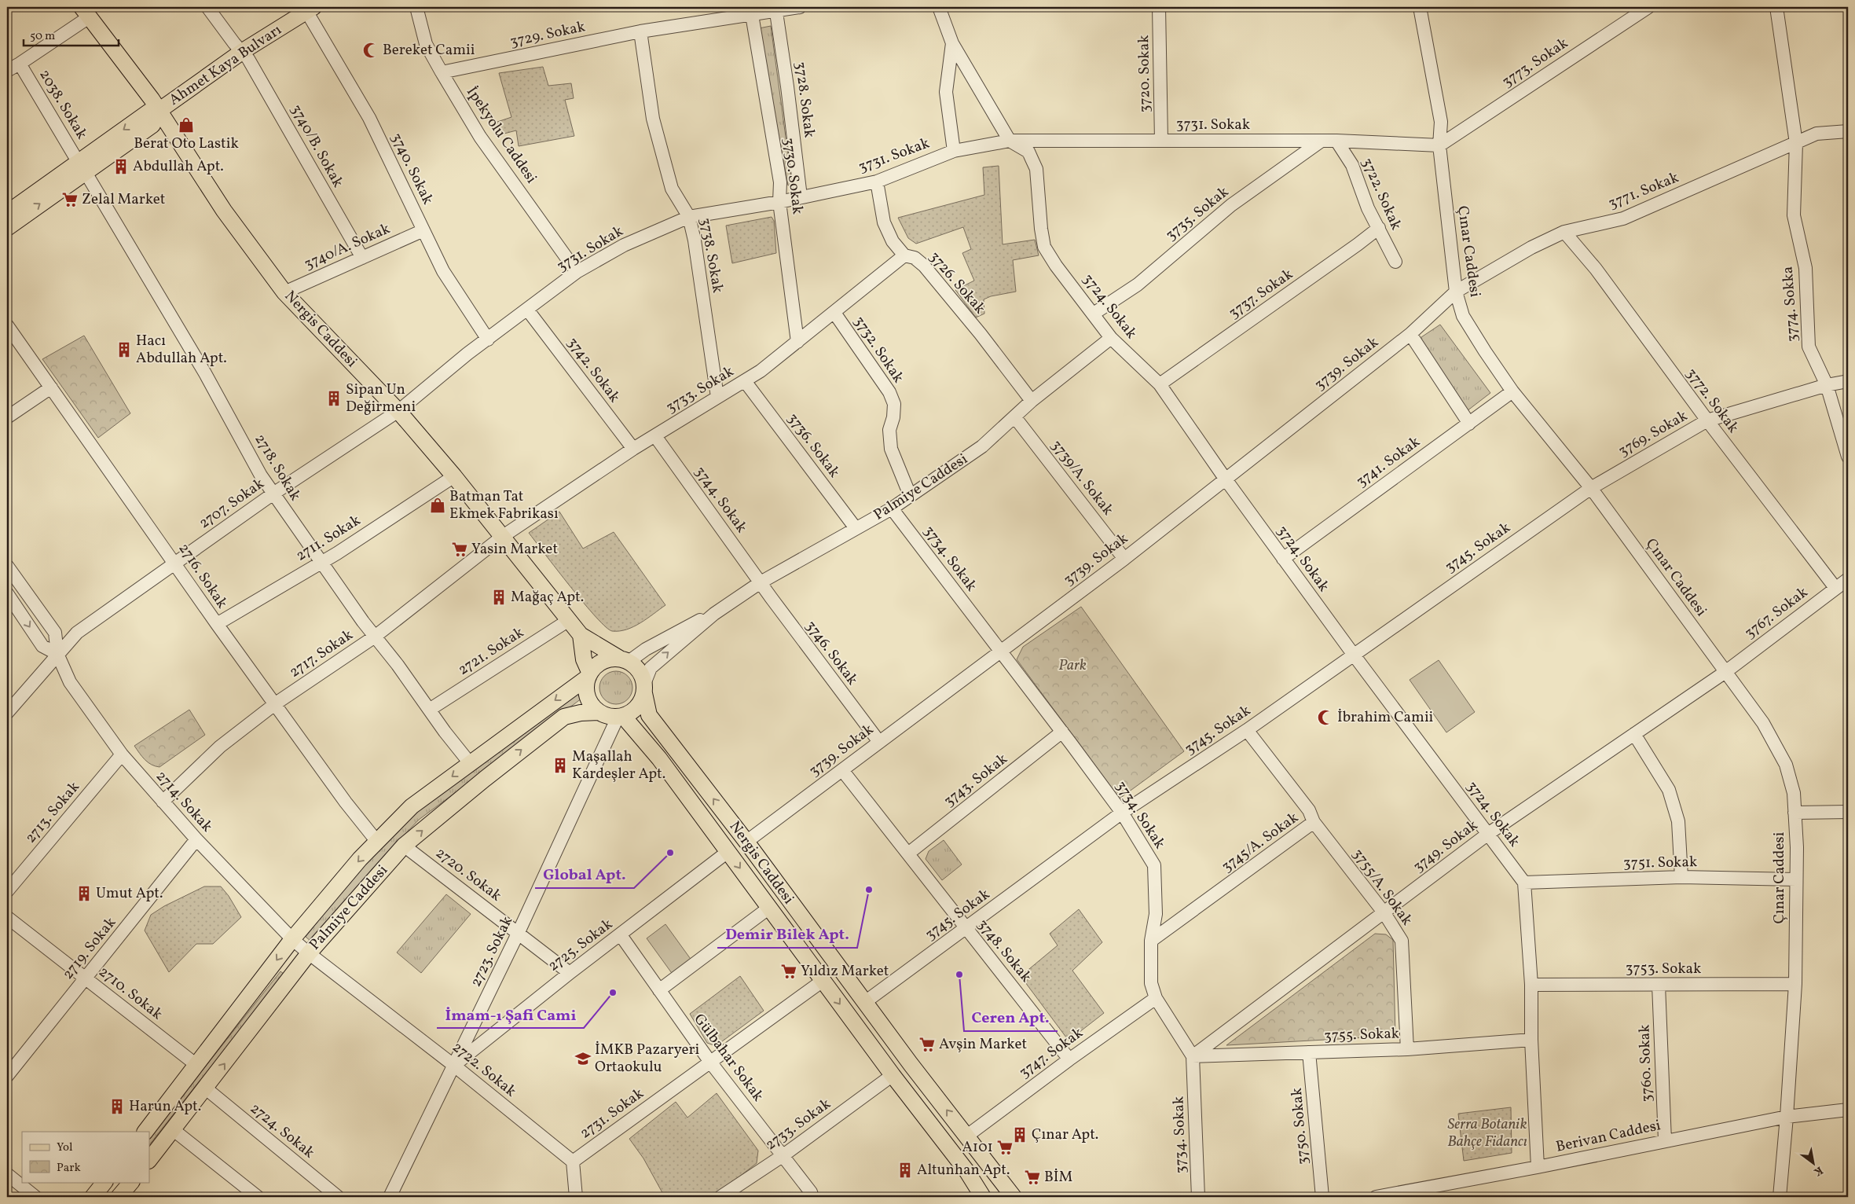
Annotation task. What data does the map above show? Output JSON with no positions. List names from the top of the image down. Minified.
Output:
{"streets":{"main road":["Ahmet Kaya Bulvarı","Nergis Caddesi","Palmiye Caddesi"],"street":["3729. Sokak","3773. Sokak","3720. Sokak","3728. Sokak","2038. Sokak","3731. Sokak","İpekyolu Caddesi","3740/B. Sokak","3740. Sokak","3730. Sokak","3771. Sokak","3722. Sokak","3735. Sokak","3740/A. Sokak","Çınar Caddesi","3738. Sokak","3726. Sokak","3737. Sokak","3774. Sokka","3724. Sokak","3732. Sokak","3739. Sokak","3742. Sokak","3733. Sokak","3772. Sokak","3769. Sokak","3736. Sokak","3741. Sokak","2718. Sokak","3739/A. Sokak","3744. Sokak","2707. Sokak","2711. Sokak","3745. Sokak","3734. Sokak","2716. Sokak","3767. Sokak","2721. Sokak","3746. Sokak","2717. Sokak","3743. Sokak","2714. Sokak","2713. Sokak","3745/A. Sokak","3749. Sokak","3751. Sokak","2720. Sokak","3755/A. Sokak","2725. Sokak","2719. Sokak","3748. Sokak","2723. Sokak","3753. Sokak","2710. Sokak","3755. Sokak","3747. Sokak","Gülbahar Sokak","3760. Sokak","2722. Sokak","2731. Sokak","2733. Sokak","3750. Sokak","2724. Sokak","Berivan Caddesi"]},"crossings":[["3729. Sokak","3728. Sokak"],["3729. Sokak","İpekyolu Caddesi"],["3729. Sokak","3730. Sokak"],["3729. Sokak","3738. Sokak"],["3773. Sokak","3731. Sokak"],["3773. Sokak","Çınar Caddesi"],["Ahmet Kaya Bulvarı","2038. Sokak"],["Ahmet Kaya Bulvarı","3740/B. Sokak"],["Ahmet Kaya Bulvarı","3740. Sokak"],["Ahmet Kaya Bulvarı","Nergis Caddesi"],["Ahmet Kaya Bulvarı","2718. Sokak"],["3720. Sokak","3731. Sokak"],["3728. Sokak","3731. Sokak"],["2038. Sokak","2718. Sokak"],["3731. Sokak","İpekyolu Caddesi"],["3731. Sokak","3740. Sokak"],["3731. Sokak","3730. Sokak"],["3731. Sokak","3722. Sokak"],["3731. Sokak","3735. Sokak"],["3731. Sokak","Çınar Caddesi"],["3731. Sokak","3738. Sokak"],["3731. Sokak","3726. Sokak"],["3731. Sokak","3724. Sokak"],["3731. Sokak","Nergis Caddesi"],["3731. Sokak","3742. Sokak"],["3731. Sokak","2707. Sokak"],["3740/B. Sokak","3740/A. Sokak"],["3740. Sokak","3740/A. Sokak"],["3730. Sokak","3733. Sokak"],["3771. Sokak","Çınar Caddesi"],["3771. Sokak","3774. Sokka"],["3771. Sokak","3739. Sokak"],["3771. Sokak","3772. Sokak"],["3722. Sokak","3737. Sokak"],["3735. Sokak","3724. Sokak"],["3740/A. Sokak","Nergis Caddesi"],["Çınar Caddesi","3739. Sokak"],["Çınar Caddesi","3769. Sokak"],["Çınar Caddesi","3741. Sokak"],["Çınar Caddesi","3745. Sokak"],["Çınar Caddesi","3767. Sokak"],["Çınar Caddesi","3749. Sokak"],["Çınar Caddesi","3751. Sokak"],["Çınar Caddesi","3753. Sokak"],["Çınar Caddesi","Berivan Caddesi"],["3738. Sokak","3733. Sokak"],["3726. Sokak","3733. Sokak"],["3726. Sokak","Palmiye Caddesi"],["3737. Sokak","3724. Sokak"],["3774. Sokka","3769. Sokak"],["3724. Sokak","3739. Sokak"],["3724. Sokak","3741. Sokak"],["3724. Sokak","Palmiye Caddesi"],["3724. Sokak","3745. Sokak"],["3724. Sokak","3749. Sokak"],["3724. Sokak","3751. Sokak"],["Nergis Caddesi","3739. Sokak"],["Nergis Caddesi","3733. Sokak"],["Nergis Caddesi","Palmiye Caddesi"],["Nergis Caddesi","2707. Sokak"],["Nergis Caddesi","2711. Sokak"],["Nergis Caddesi","3745. Sokak"],["Nergis Caddesi","2721. Sokak"],["Nergis Caddesi","2717. Sokak"],["Nergis Caddesi","2725. Sokak"],["Nergis Caddesi","2723. Sokak"],["Nergis Caddesi","3747. Sokak"],["Nergis Caddesi","2731. Sokak"],["Nergis Caddesi","2733. Sokak"],["3732. Sokak","3733. Sokak"],["3732. Sokak","Palmiye Caddesi"],["3739. Sokak","3739/A. Sokak"],["3739. Sokak","3734. Sokak"],["3739. Sokak","3746. Sokak"],["3739. Sokak","3748. Sokak"],["3742. Sokak","3733. Sokak"],["3733. Sokak","3736. Sokak"],["3733. Sokak","3744. Sokak"],["3733. Sokak","2717. Sokak"],["3772. Sokak","3769. Sokak"],["3772. Sokak","3767. Sokak"],["3769. Sokak","3745. Sokak"],["3736. Sokak","Palmiye Caddesi"],["2718. Sokak","Palmiye Caddesi"],["2718. Sokak","2707. Sokak"],["2718. Sokak","2711. Sokak"],["2718. Sokak","2721. Sokak"],["2718. Sokak","2717. Sokak"],["3739/A. Sokak","Palmiye Caddesi"],["Palmiye Caddesi","3744. Sokak"],["Palmiye Caddesi","3734. Sokak"],["Palmiye Caddesi","2716. Sokak"],["Palmiye Caddesi","3746. Sokak"],["Palmiye Caddesi","2714. Sokak"],["Palmiye Caddesi","2720. Sokak"],["Palmiye Caddesi","2723. Sokak"],["Palmiye Caddesi","2710. Sokak"],["Palmiye Caddesi","2722. Sokak"],["Palmiye Caddesi","2724. Sokak"],["3744. Sokak","3746. Sokak"],["2707. Sokak","2716. Sokak"],["2707. Sokak","2714. Sokak"],["2711. Sokak","2716. Sokak"],["3745. Sokak","3734. Sokak"],["3745. Sokak","3745/A. Sokak"],["3745. Sokak","3748. Sokak"],["3734. Sokak","3743. Sokak"],["3734. Sokak","3745/A. Sokak"],["3734. Sokak","3749. Sokak"],["3734. Sokak","3755. Sokak"],["3734. Sokak","3747. Sokak"],["2716. Sokak","2717. Sokak"],["3767. Sokak","3749. Sokak"],["2717. Sokak","2714. Sokak"],["3743. Sokak","3748. Sokak"],["2714. Sokak","2713. Sokak"],["2714. Sokak","2719. Sokak"],["2714. Sokak","2722. Sokak"],["3745/A. Sokak","3755/A. Sokak"],["3749. Sokak","3755/A. Sokak"],["3749. Sokak","3755. Sokak"],["2720. Sokak","2725. Sokak"],["2720. Sokak","2723. Sokak"],["3755/A. Sokak","3755. Sokak"],["2725. Sokak","2723. Sokak"],["2725. Sokak","Gülbahar Sokak"],["2725. Sokak","2722. Sokak"],["2719. Sokak","2710. Sokak"],["3748. Sokak","3747. Sokak"],["2723. Sokak","2722. Sokak"],["3753. Sokak","3760. Sokak"],["3755. Sokak","3750. Sokak"],["Gülbahar Sokak","2731. Sokak"],["Gülbahar Sokak","2733. Sokak"],["3760. Sokak","Berivan Caddesi"],["2722. Sokak","2731. Sokak"]],"parks":["Park","Serra Botanik Bahçe Fidancı"],"places":{"mosque":["Bereket Camii","İbrahim Camii"],"shop":["Berat Oto Lastik","Batman Tat Ekmek Fabrikası"],"building":["Abdullah Apt.","Hacı Abdullah Apt.","Sipan Un Değirmeni","Mağaç Apt.","Maşallah Kardeşler Apt.","Umut Apt.","Harun Apt.","Çınar Apt.","Altunhan Apt."],"supermarket":["Zelal Market","Yasin Market","Yıldız Market","Avşin Market","A101","BİM"],"other":["Global Apt.","Demir Bilek Apt.","Ceren Apt.","İmam-ı Şafi Cami"],"school or university":["İMKB Pazaryeri Ortaokulu"]},"legend":["Yol","Park"],"scale_bar":"50 m","north":"bottom right"}
